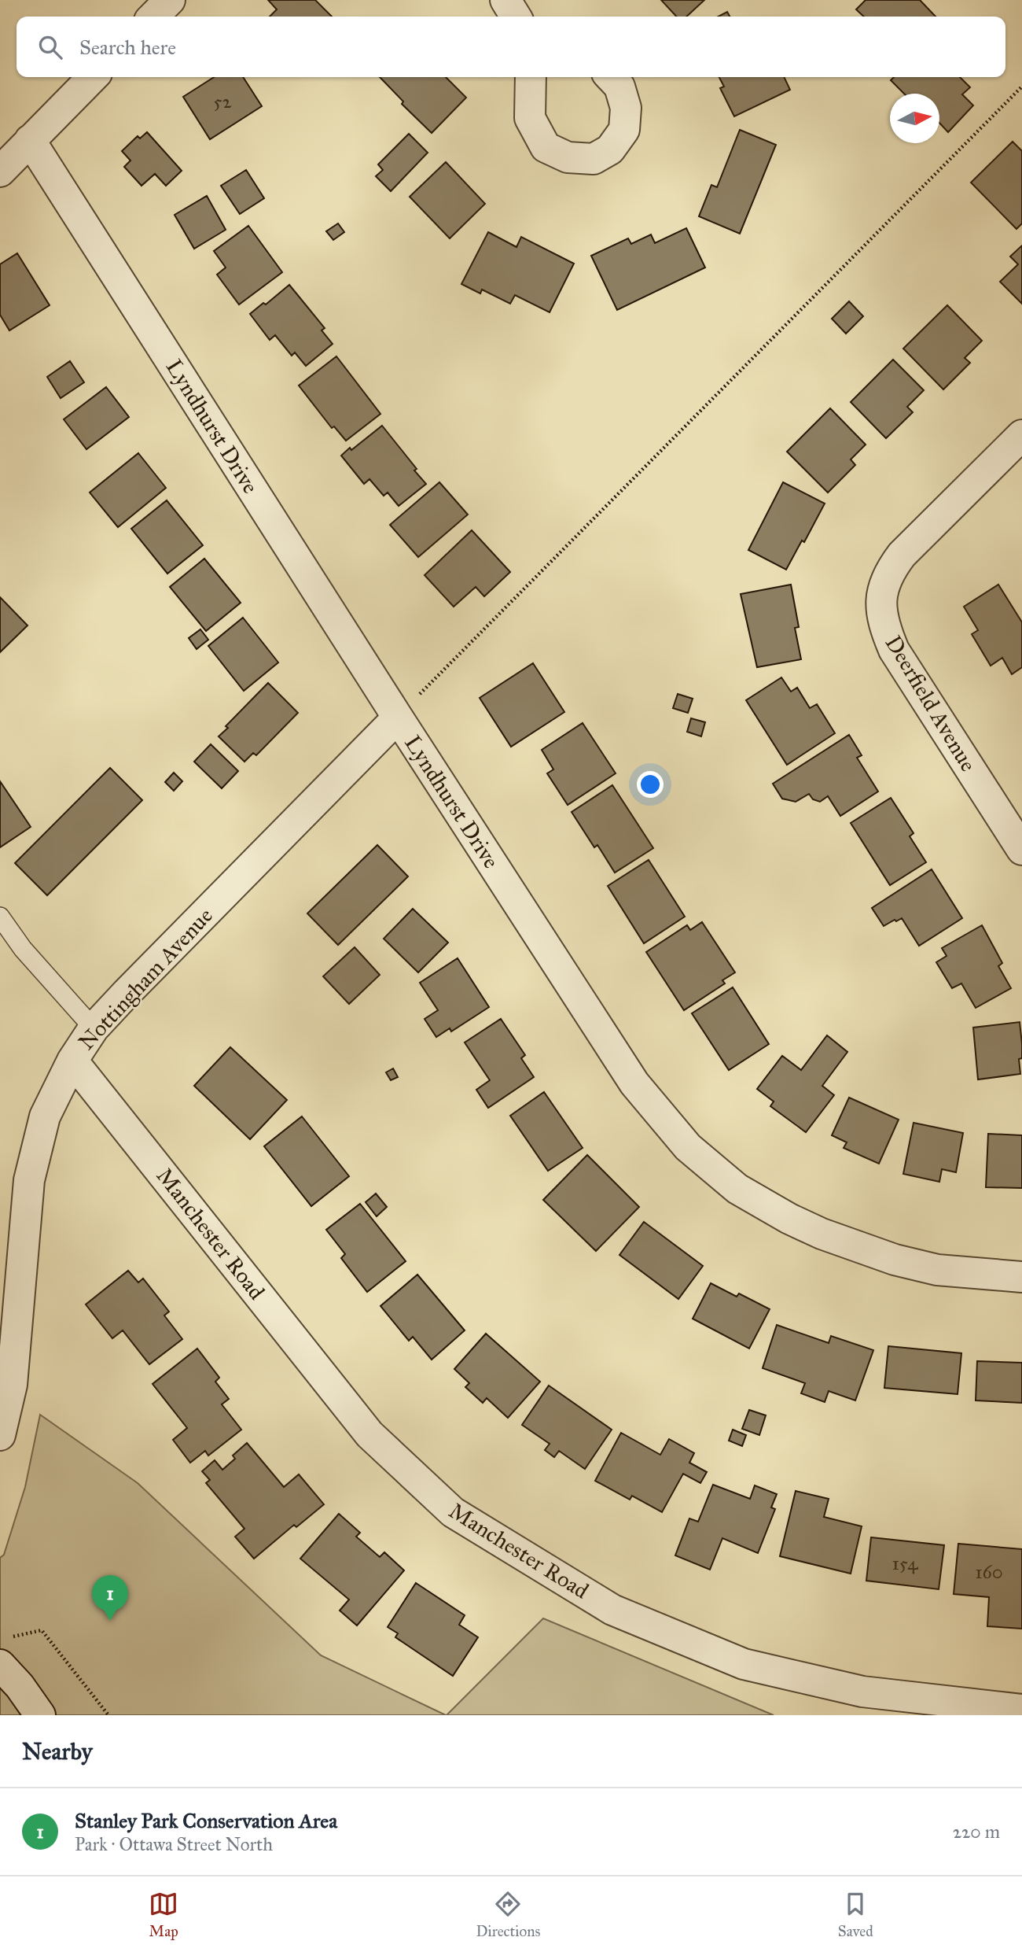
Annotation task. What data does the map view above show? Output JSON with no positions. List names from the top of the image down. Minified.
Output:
{"streets":{"street":["Lyndhurst Drive","Deerfield Avenue","Nottingham Avenue","Manchester Road"]},"crossings":[["Lyndhurst Drive","Nottingham Avenue"],["Nottingham Avenue","Manchester Road"]],"house_numbers":["52","154","160"],"north":"right","page":{"search":"Search here","pins":"1","heading":"Nearby","list":[{"mark":"1","name":"Stanley Park Conservation Area","note":"Park · Ottawa Street North","value":"220 m"}],"nav":["Map","Directions","Saved"]}}
